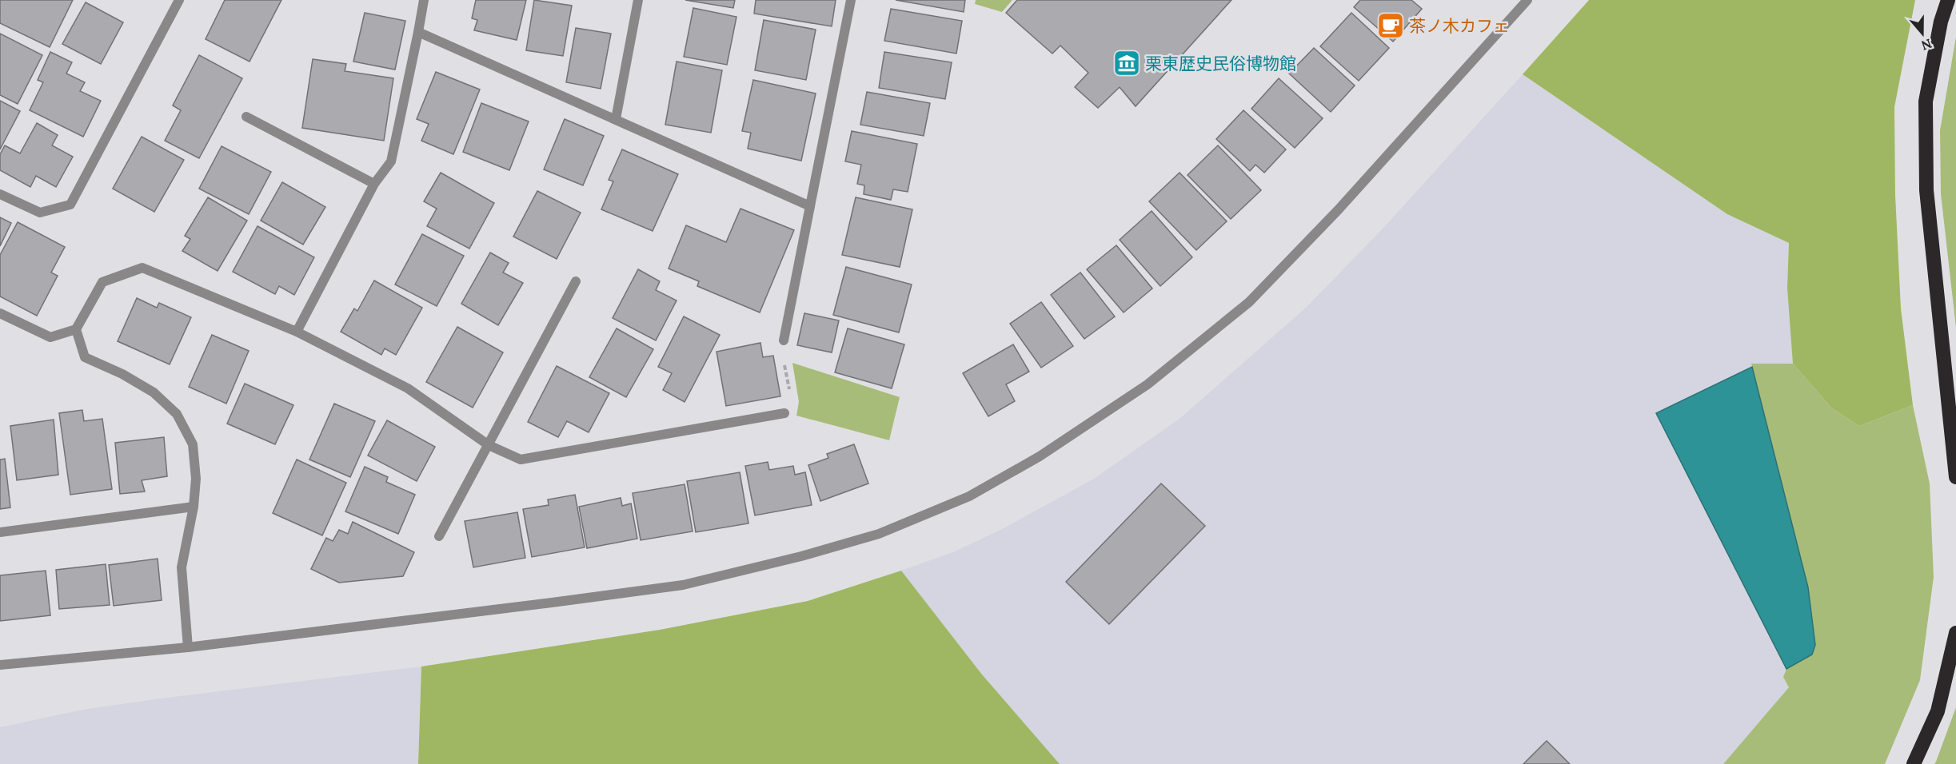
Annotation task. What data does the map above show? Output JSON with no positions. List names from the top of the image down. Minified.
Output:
{"places":{"cafe":["茶ノ木カフェ"],"museum":["栗東歴史民俗博物館"]},"north":"bottom"}
